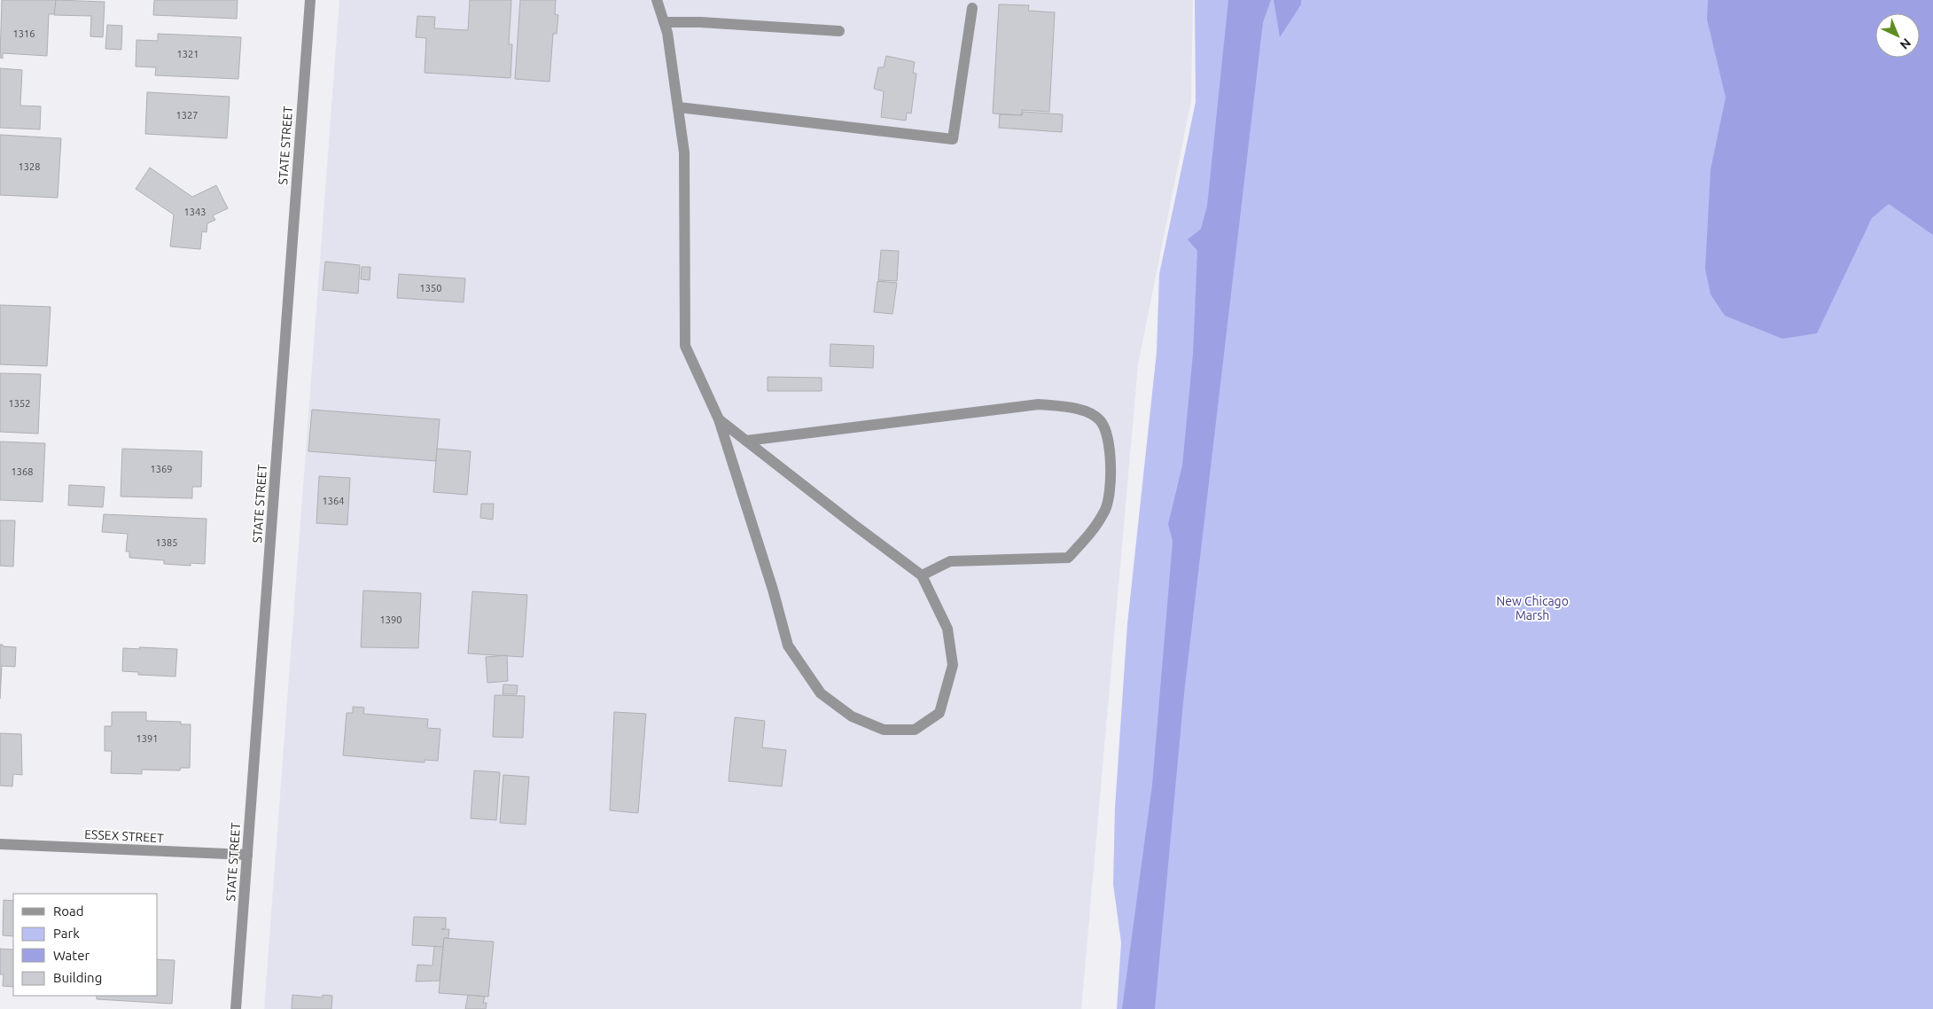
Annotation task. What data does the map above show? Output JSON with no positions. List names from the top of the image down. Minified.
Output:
{"streets":{"street":["STATE STREET","ESSEX STREET"]},"crossings":[["STATE STREET","ESSEX STREET"]],"parks":["New Chicago Marsh"],"house_numbers":["1316","1321","1327","1328","1343","1350","1352","1369","1368","1364","1385","1390","1391"],"legend":["Road","Park","Water","Building"],"north":"bottom right"}
